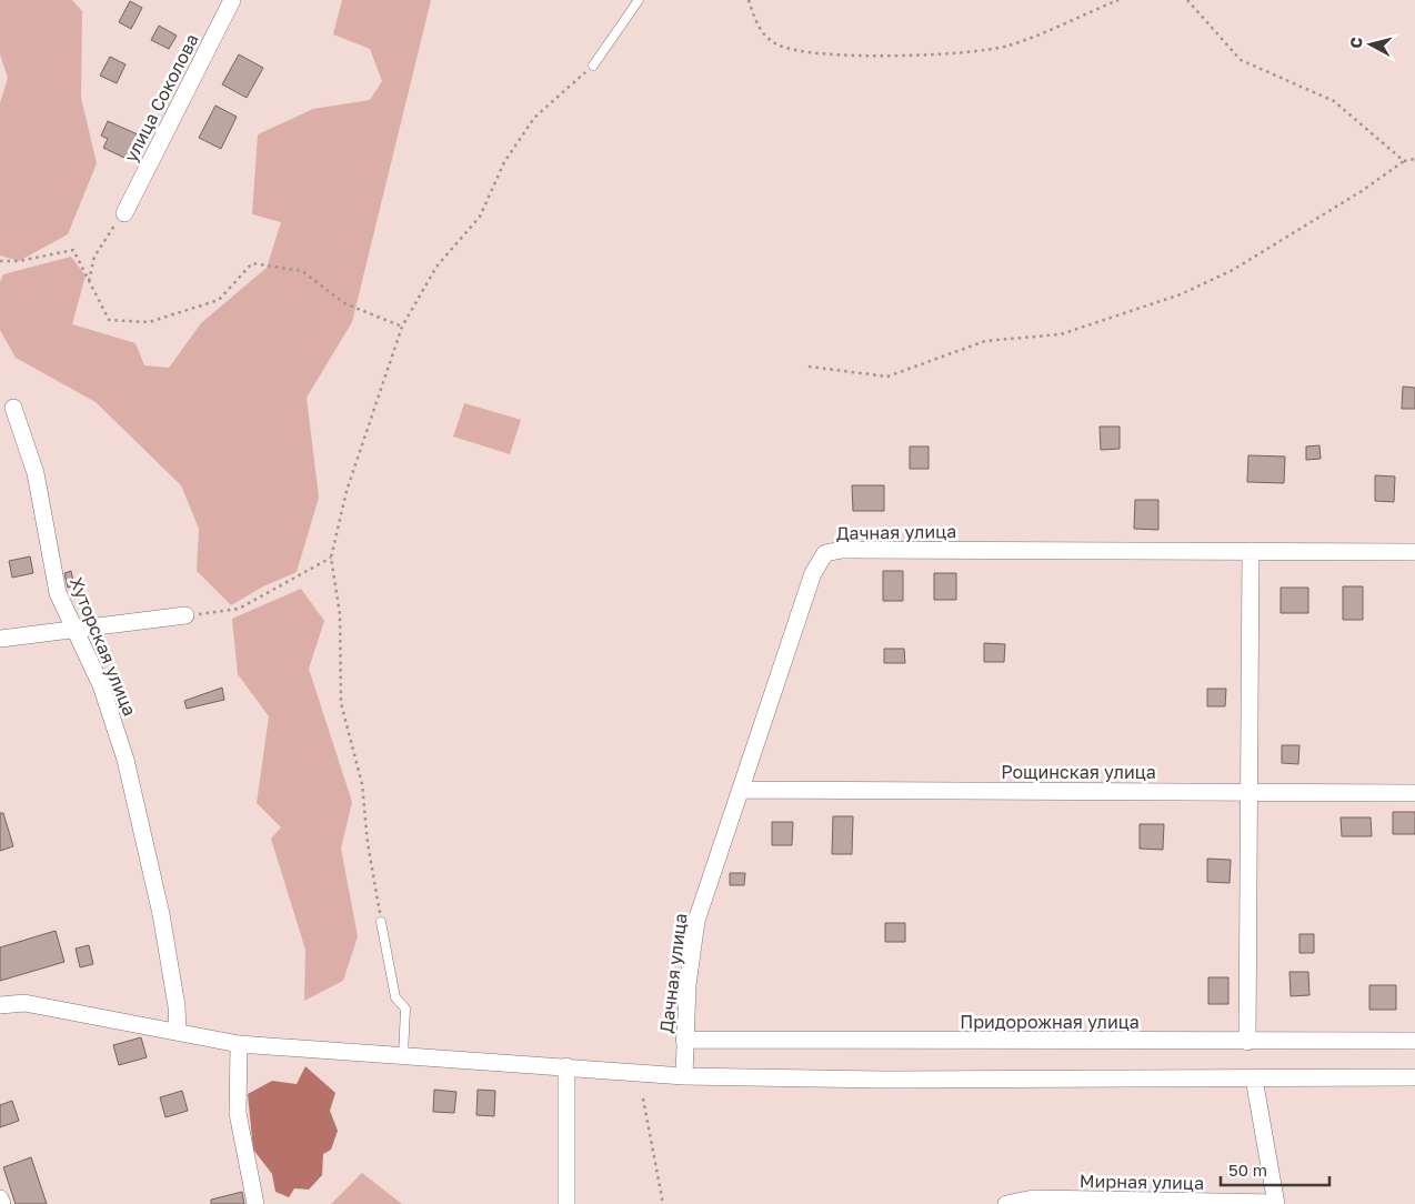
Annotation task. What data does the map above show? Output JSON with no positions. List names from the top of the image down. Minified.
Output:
{"streets":{"street":["улица Соколова","Дачная улица","Хуторская улица","Рощинская улица","Придорожная улица","Мирная улица"]},"crossings":[["Дачная улица","Рощинская улица"],["Дачная улица","Придорожная улица"]],"scale_bar":"50 m","north":"left"}
